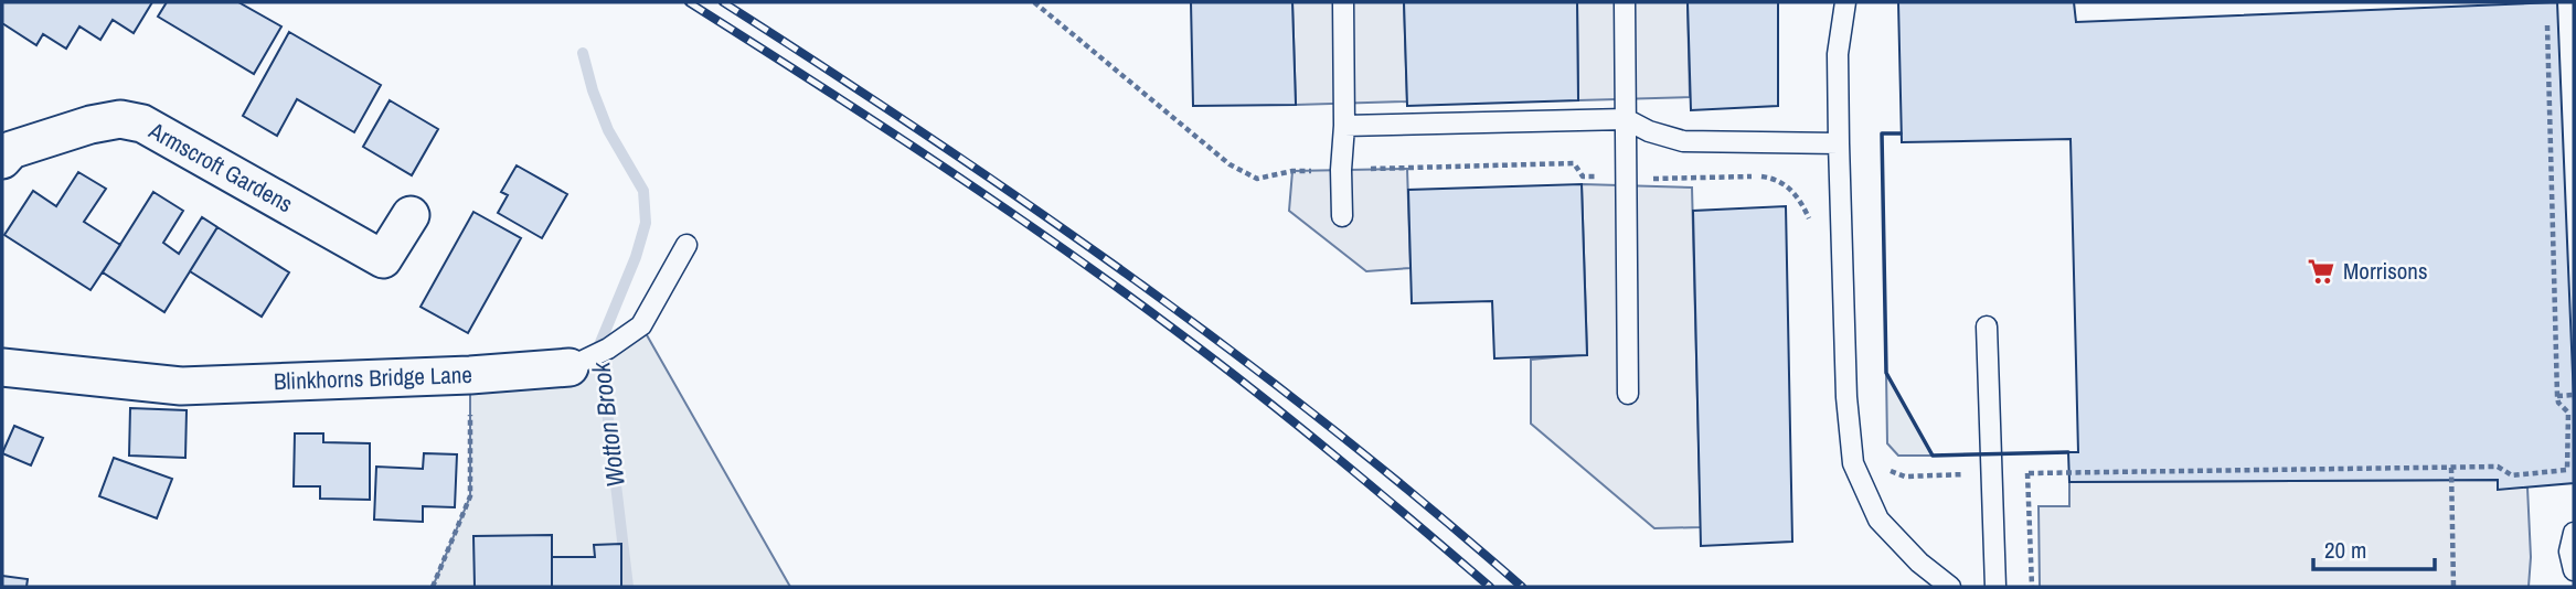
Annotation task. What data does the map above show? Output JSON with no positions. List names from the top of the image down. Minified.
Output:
{"streets":{"street":["Armscroft Gardens","Blinkhorns Bridge Lane"]},"water":["Wotton Brook"],"places":{"supermarket":["Morrisons"]},"scale_bar":"20 m"}
